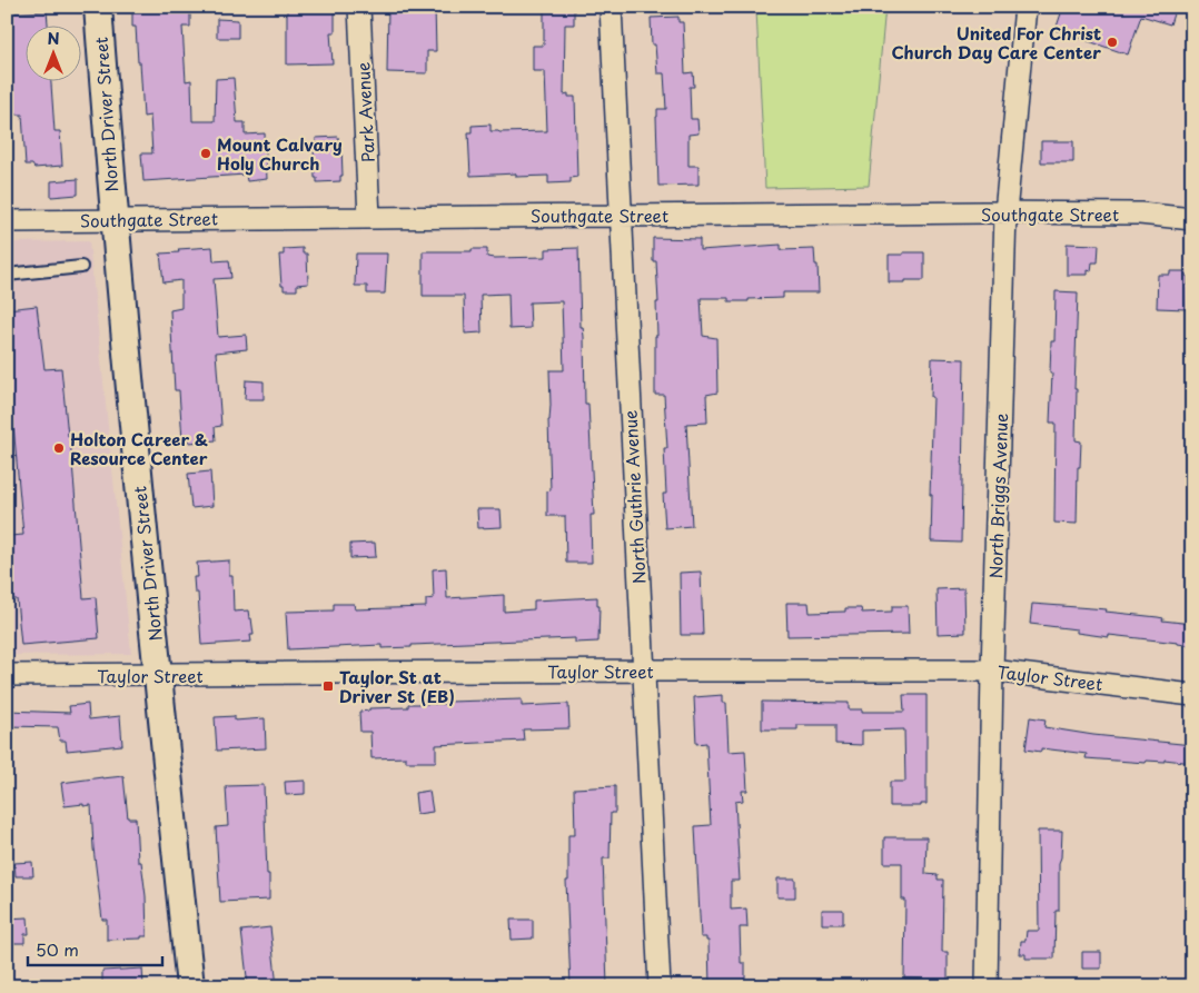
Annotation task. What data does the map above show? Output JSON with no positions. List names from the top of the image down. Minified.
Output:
{"streets":{"street":["Park Avenue","North Driver Street","Southgate Street","North Briggs Avenue","North Guthrie Avenue","Taylor Street"]},"crossings":[["Park Avenue","Southgate Street"],["North Driver Street","Southgate Street"],["North Driver Street","Taylor Street"],["Southgate Street","North Briggs Avenue"],["Southgate Street","North Guthrie Avenue"],["North Briggs Avenue","Taylor Street"],["North Guthrie Avenue","Taylor Street"]],"places":{"other":["United For Christ Church Day Care Center","Mount Calvary Holy Church","Holton Career & Resource Center"],"transit":["Taylor St at Driver St (EB)"]},"scale_bar":"50 m","north":"top"}
